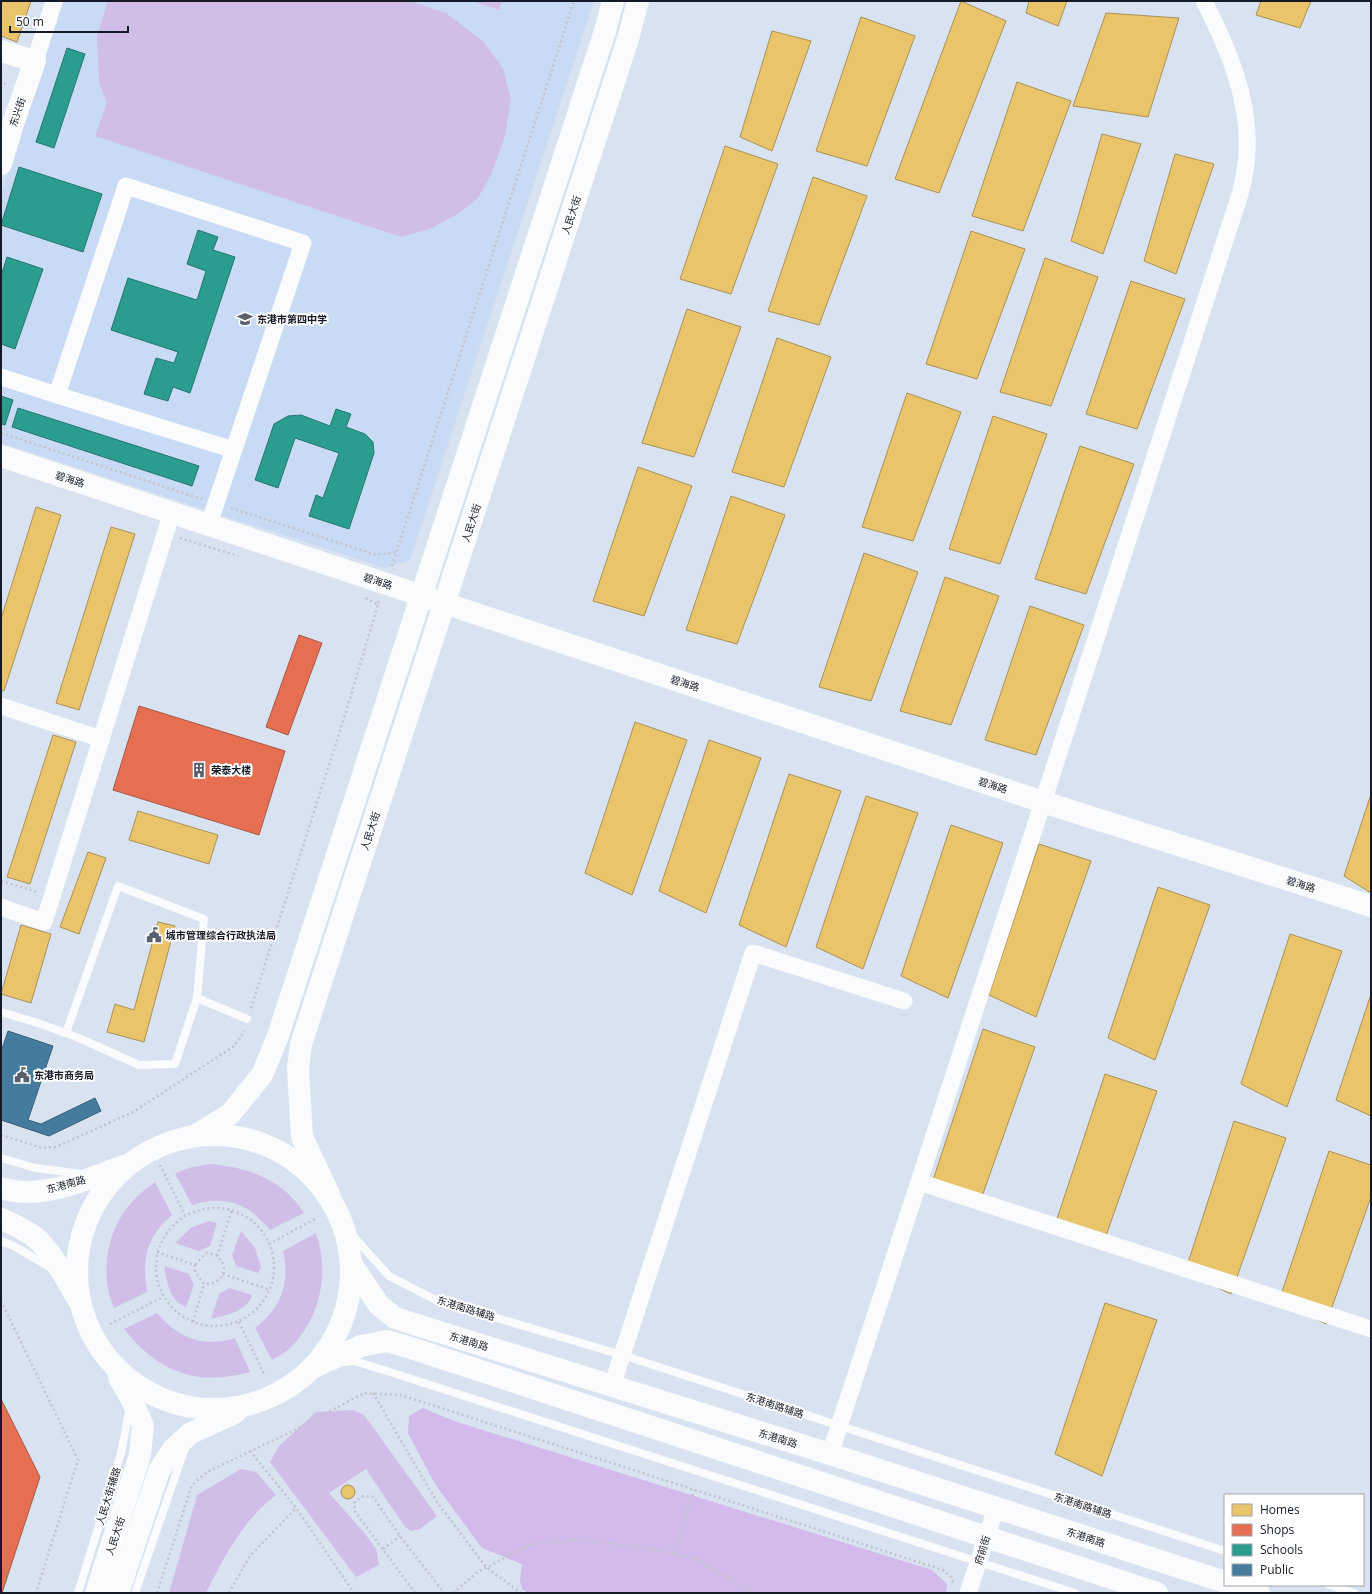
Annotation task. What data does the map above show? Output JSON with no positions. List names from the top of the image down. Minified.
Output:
{"streets":{"main road":["东兴街","人民大街","碧海路","东港南路"],"street":["府前街"],"lane":["东港南路辅路","人民大街辅路"]},"crossings":[["人民大街","碧海路"],["人民大街","东港南路"],["人民大街","东港南路辅路"],["人民大街","人民大街辅路"],["东港南路","府前街"]],"places":{"school or university":["东港市第四中学"],"building":["荣泰大楼"],"public building":["城市管理综合行政执法局","东港市商务局"]},"legend":["Homes","Shops","Schools","Public"],"scale_bar":"50 m"}
